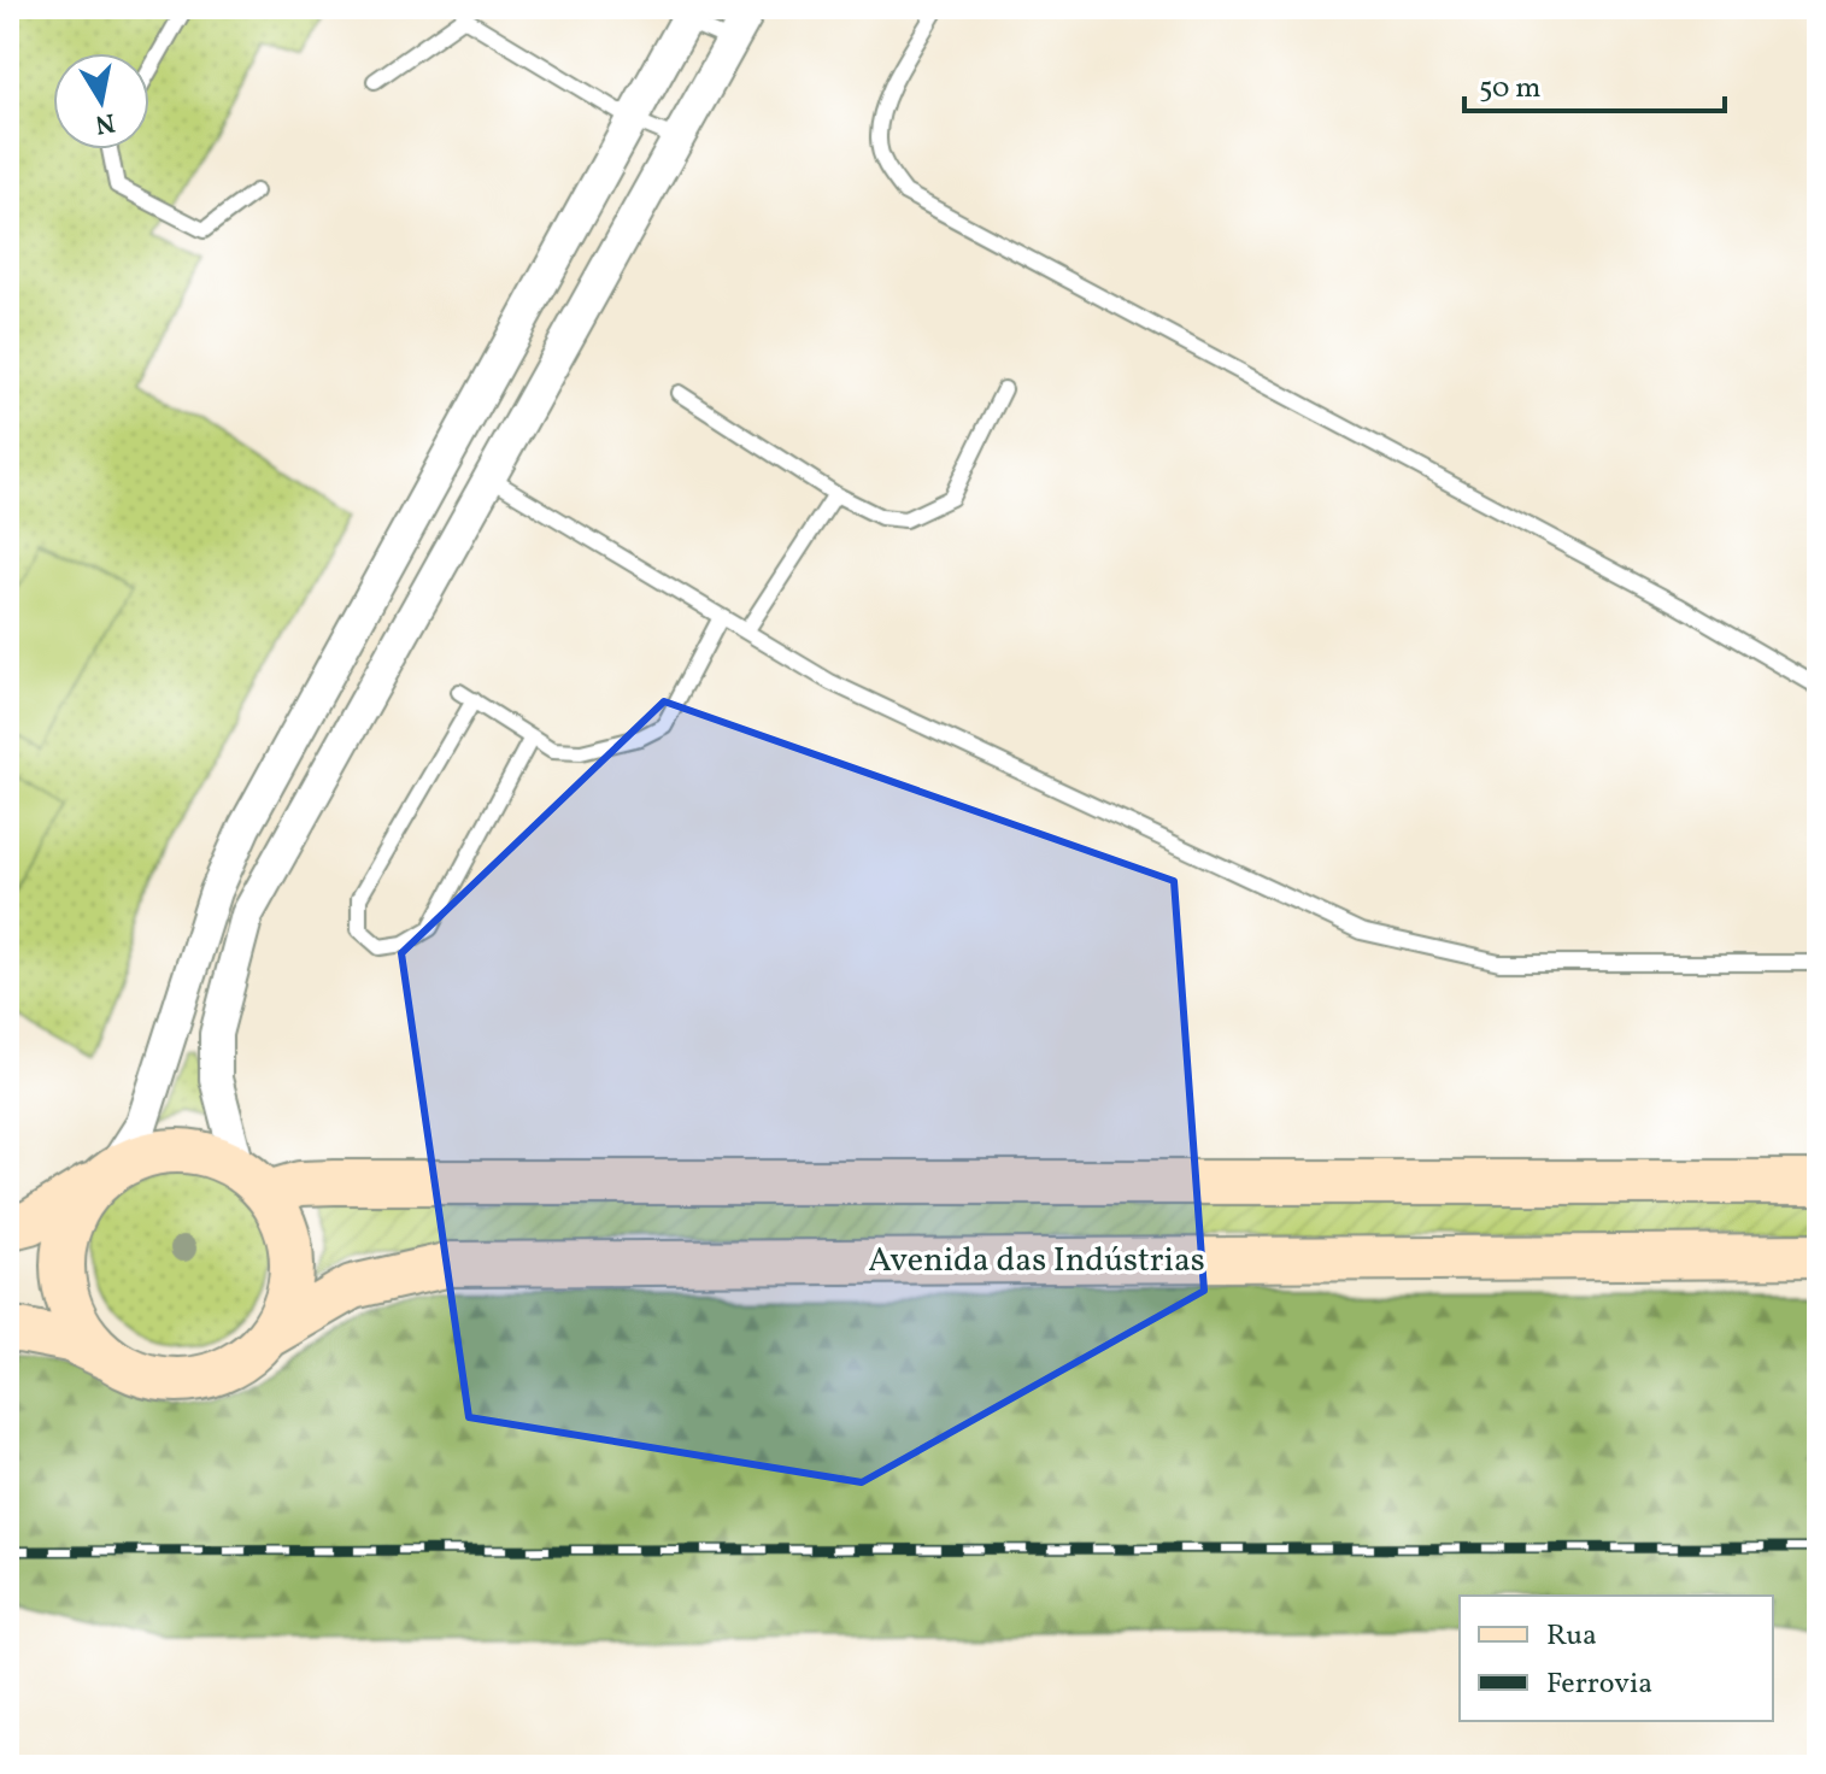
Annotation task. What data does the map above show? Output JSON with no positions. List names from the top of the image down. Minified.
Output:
{"streets":{"main road":["Avenida das Indústrias"]},"legend":["Rua","Ferrovia"],"scale_bar":"50 m","north":"bottom"}
